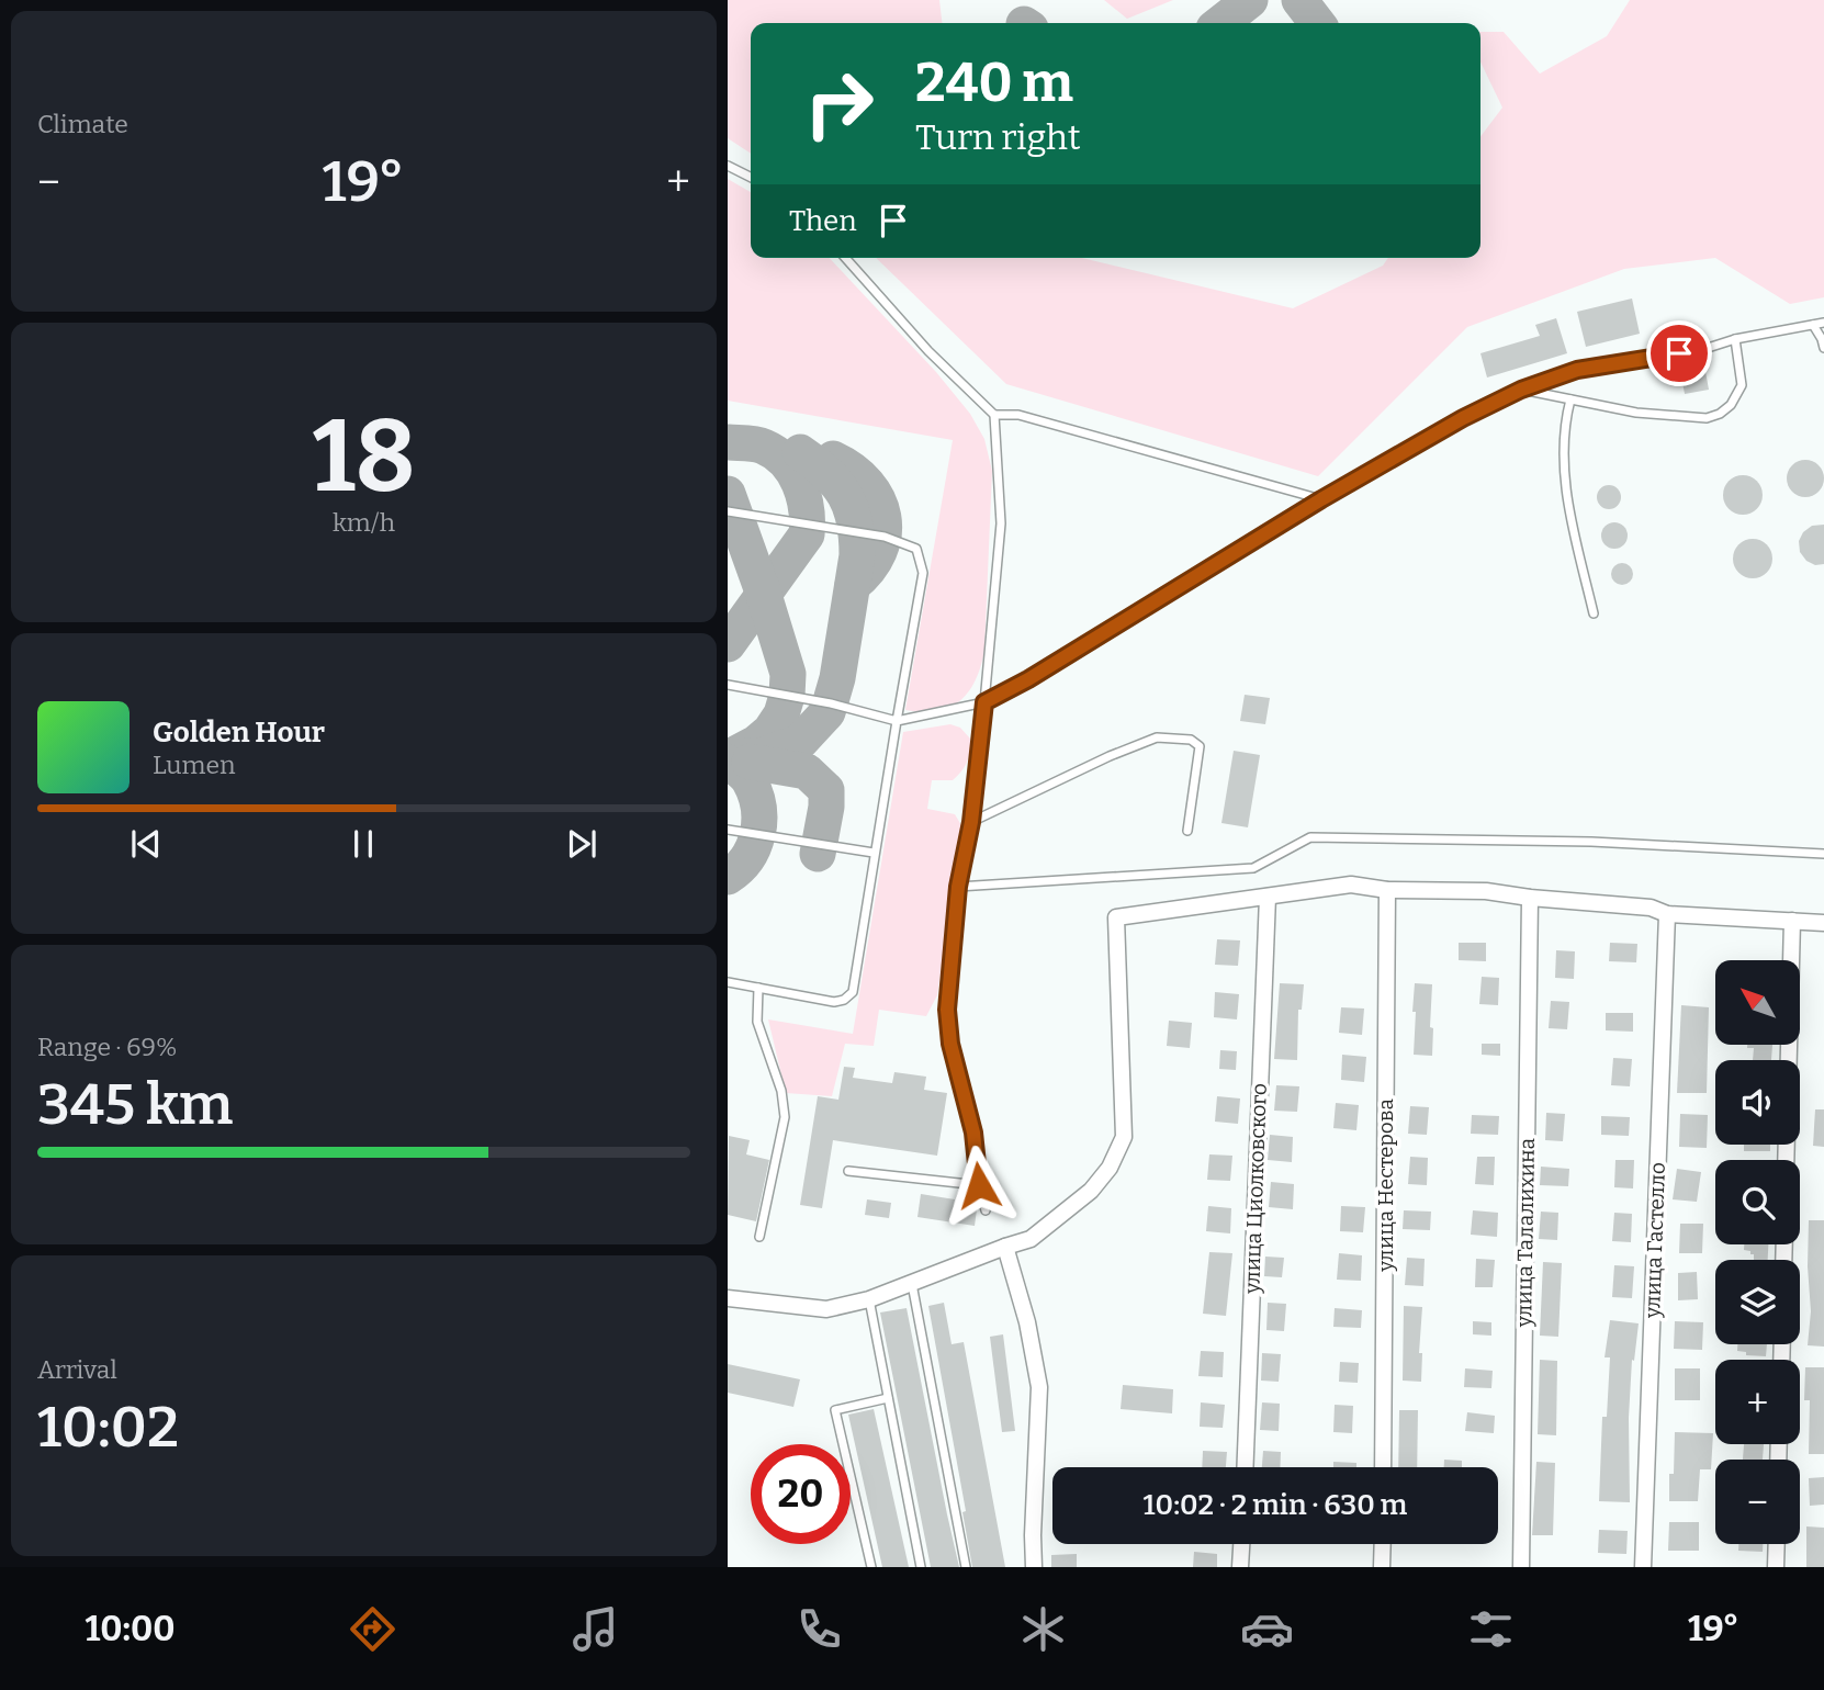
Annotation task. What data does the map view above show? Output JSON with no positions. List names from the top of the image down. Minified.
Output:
{"streets":{"street":["улица Нестерова","улица Циолковского","улица Талалихина","улица Гастелло"]},"north":"top left","page":{"tile":["Climate",["18","km/h"],["Range · 69%","345 km"],["Arrival","10:02"]],"turn":["240 m","Turn right"],"heat":["−","19°","+"],"then":"Then","song":["Golden Hour","Lumen"],"map_buttons":["+","−"],"limit":"20","trip":"10:02 · 2 min · 630 m","tabs":["10:00","19°"]}}
